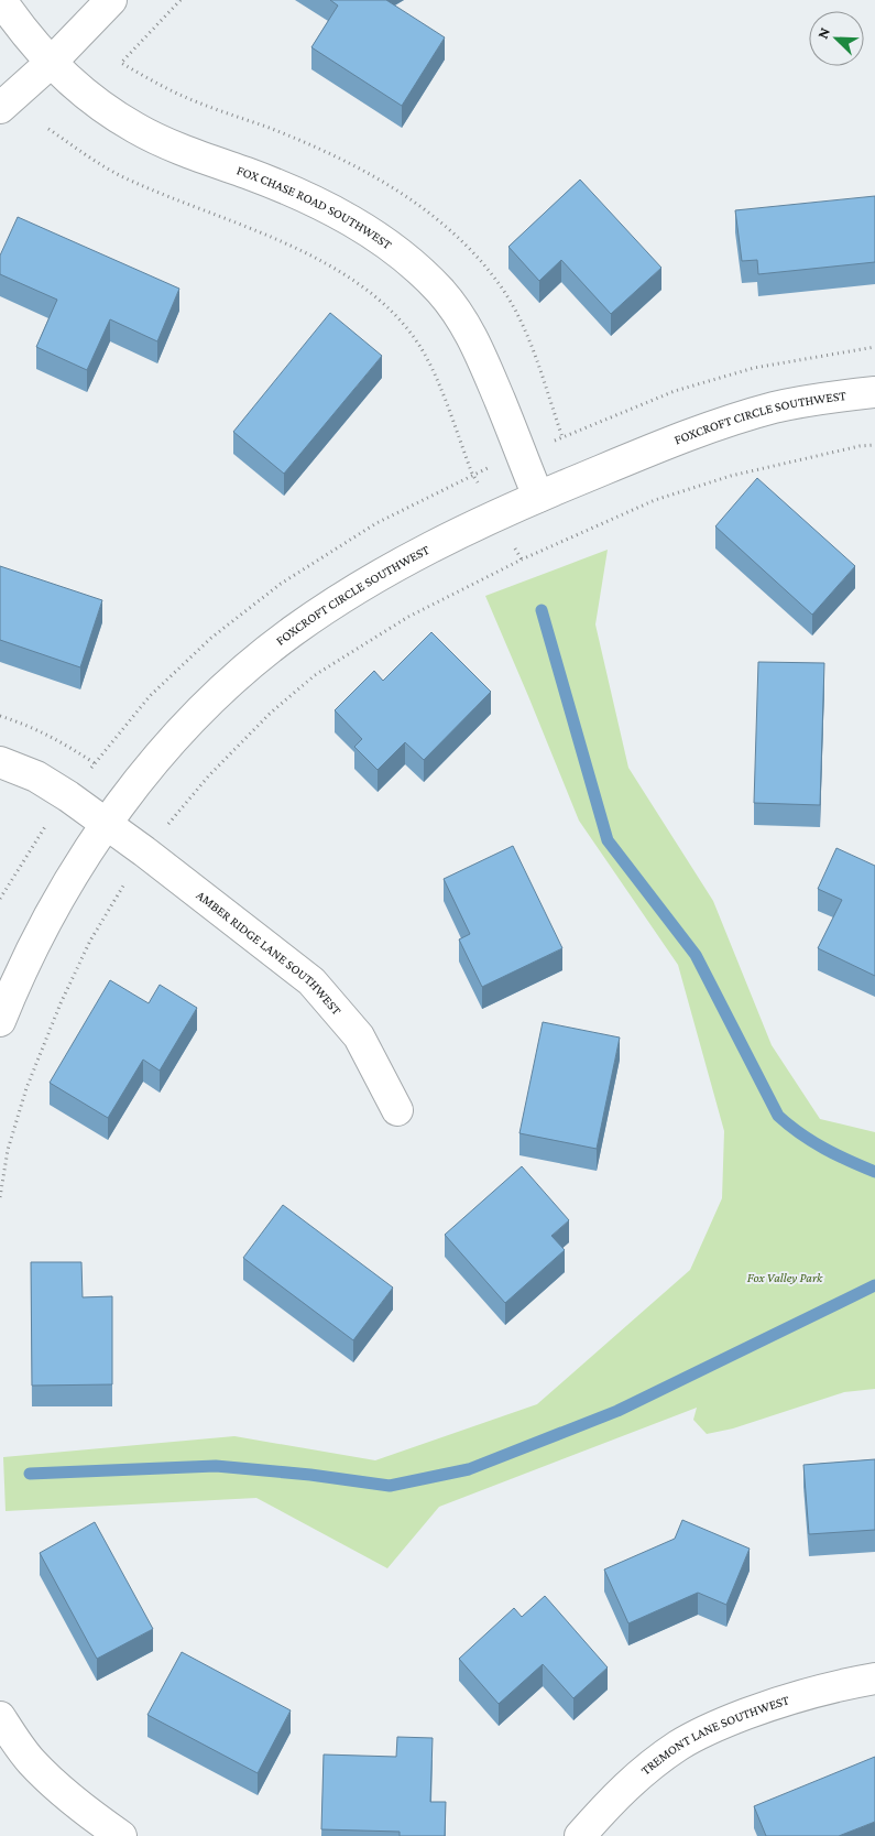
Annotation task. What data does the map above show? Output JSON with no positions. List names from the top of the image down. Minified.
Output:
{"streets":{"street":["FOX CHASE ROAD SOUTHWEST","FOXCROFT CIRCLE SOUTHWEST","AMBER RIDGE LANE SOUTHWEST","TREMONT LANE SOUTHWEST"]},"crossings":[["FOX CHASE ROAD SOUTHWEST","FOXCROFT CIRCLE SOUTHWEST"],["FOXCROFT CIRCLE SOUTHWEST","AMBER RIDGE LANE SOUTHWEST"]],"parks":["Fox Valley Park"],"north":"top left"}
